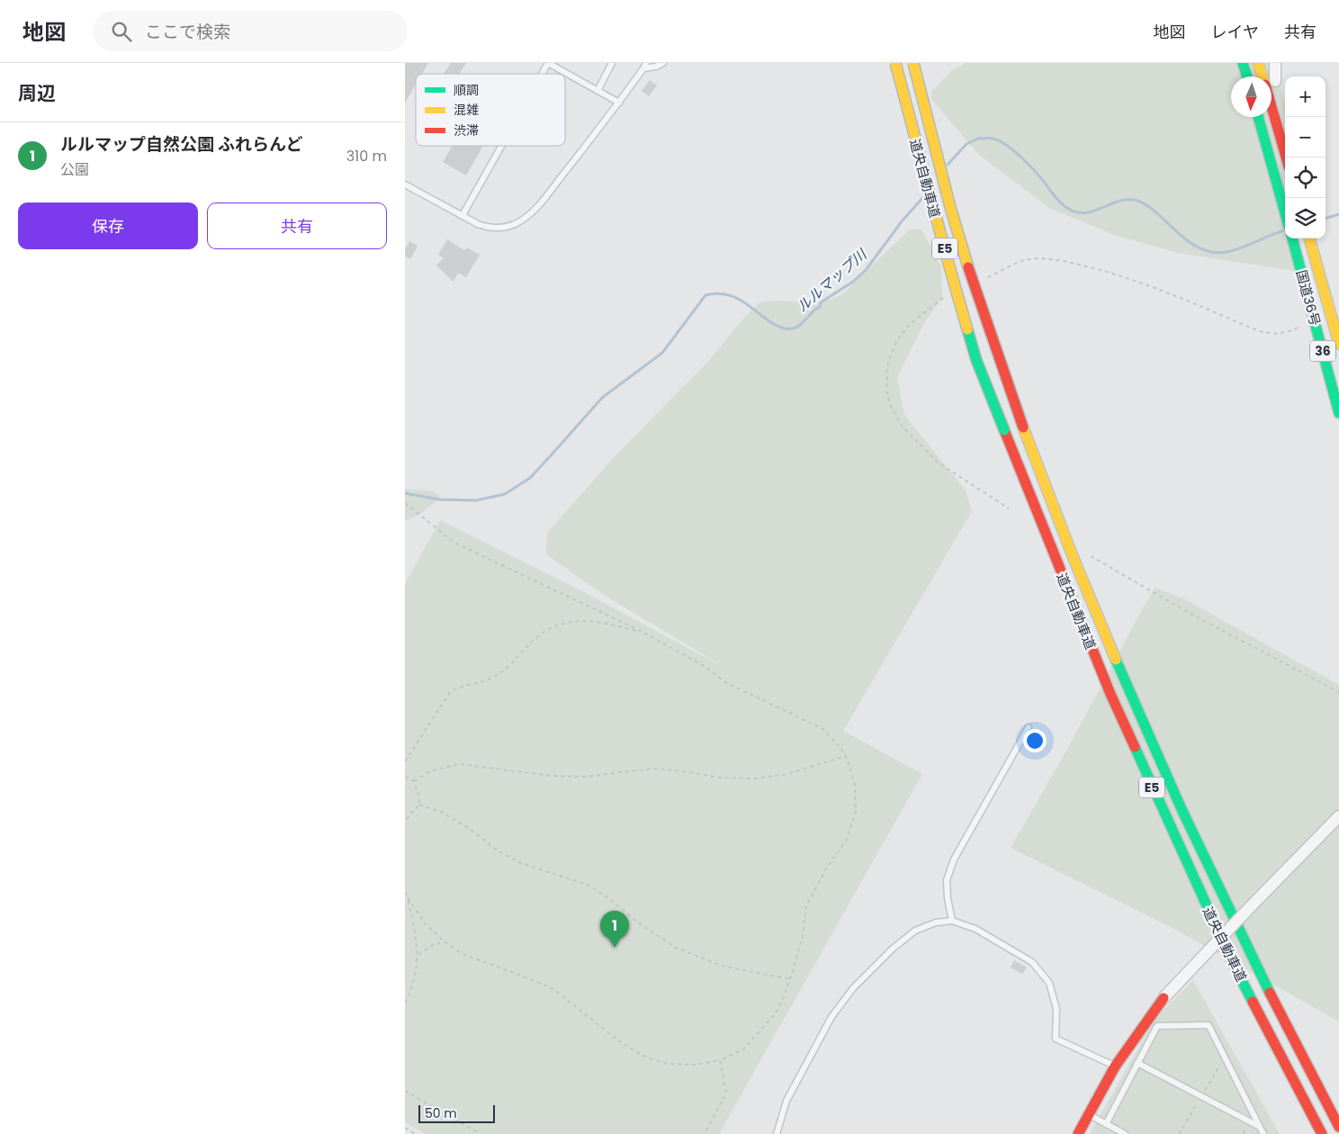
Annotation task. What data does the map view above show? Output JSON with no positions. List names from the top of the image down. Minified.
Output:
{"streets":{"main road":["道央自動車道","E5","国道36号","36"]},"water":["ルルマップ川"],"legend":["順調","混雑","渋滞"],"scale_bar":"50 m","north":"bottom","page":{"header":"地図","search":"ここで検索","nav":["地図","レイヤ","共有"],"heading":"周辺","map_buttons":["+","−"],"list":[{"mark":"1","name":"ルルマップ自然公園 ふれらんど","note":"公園","value":"310 m"}],"buttons":["保存","共有"],"pins":"1","scale":"50 m"}}
